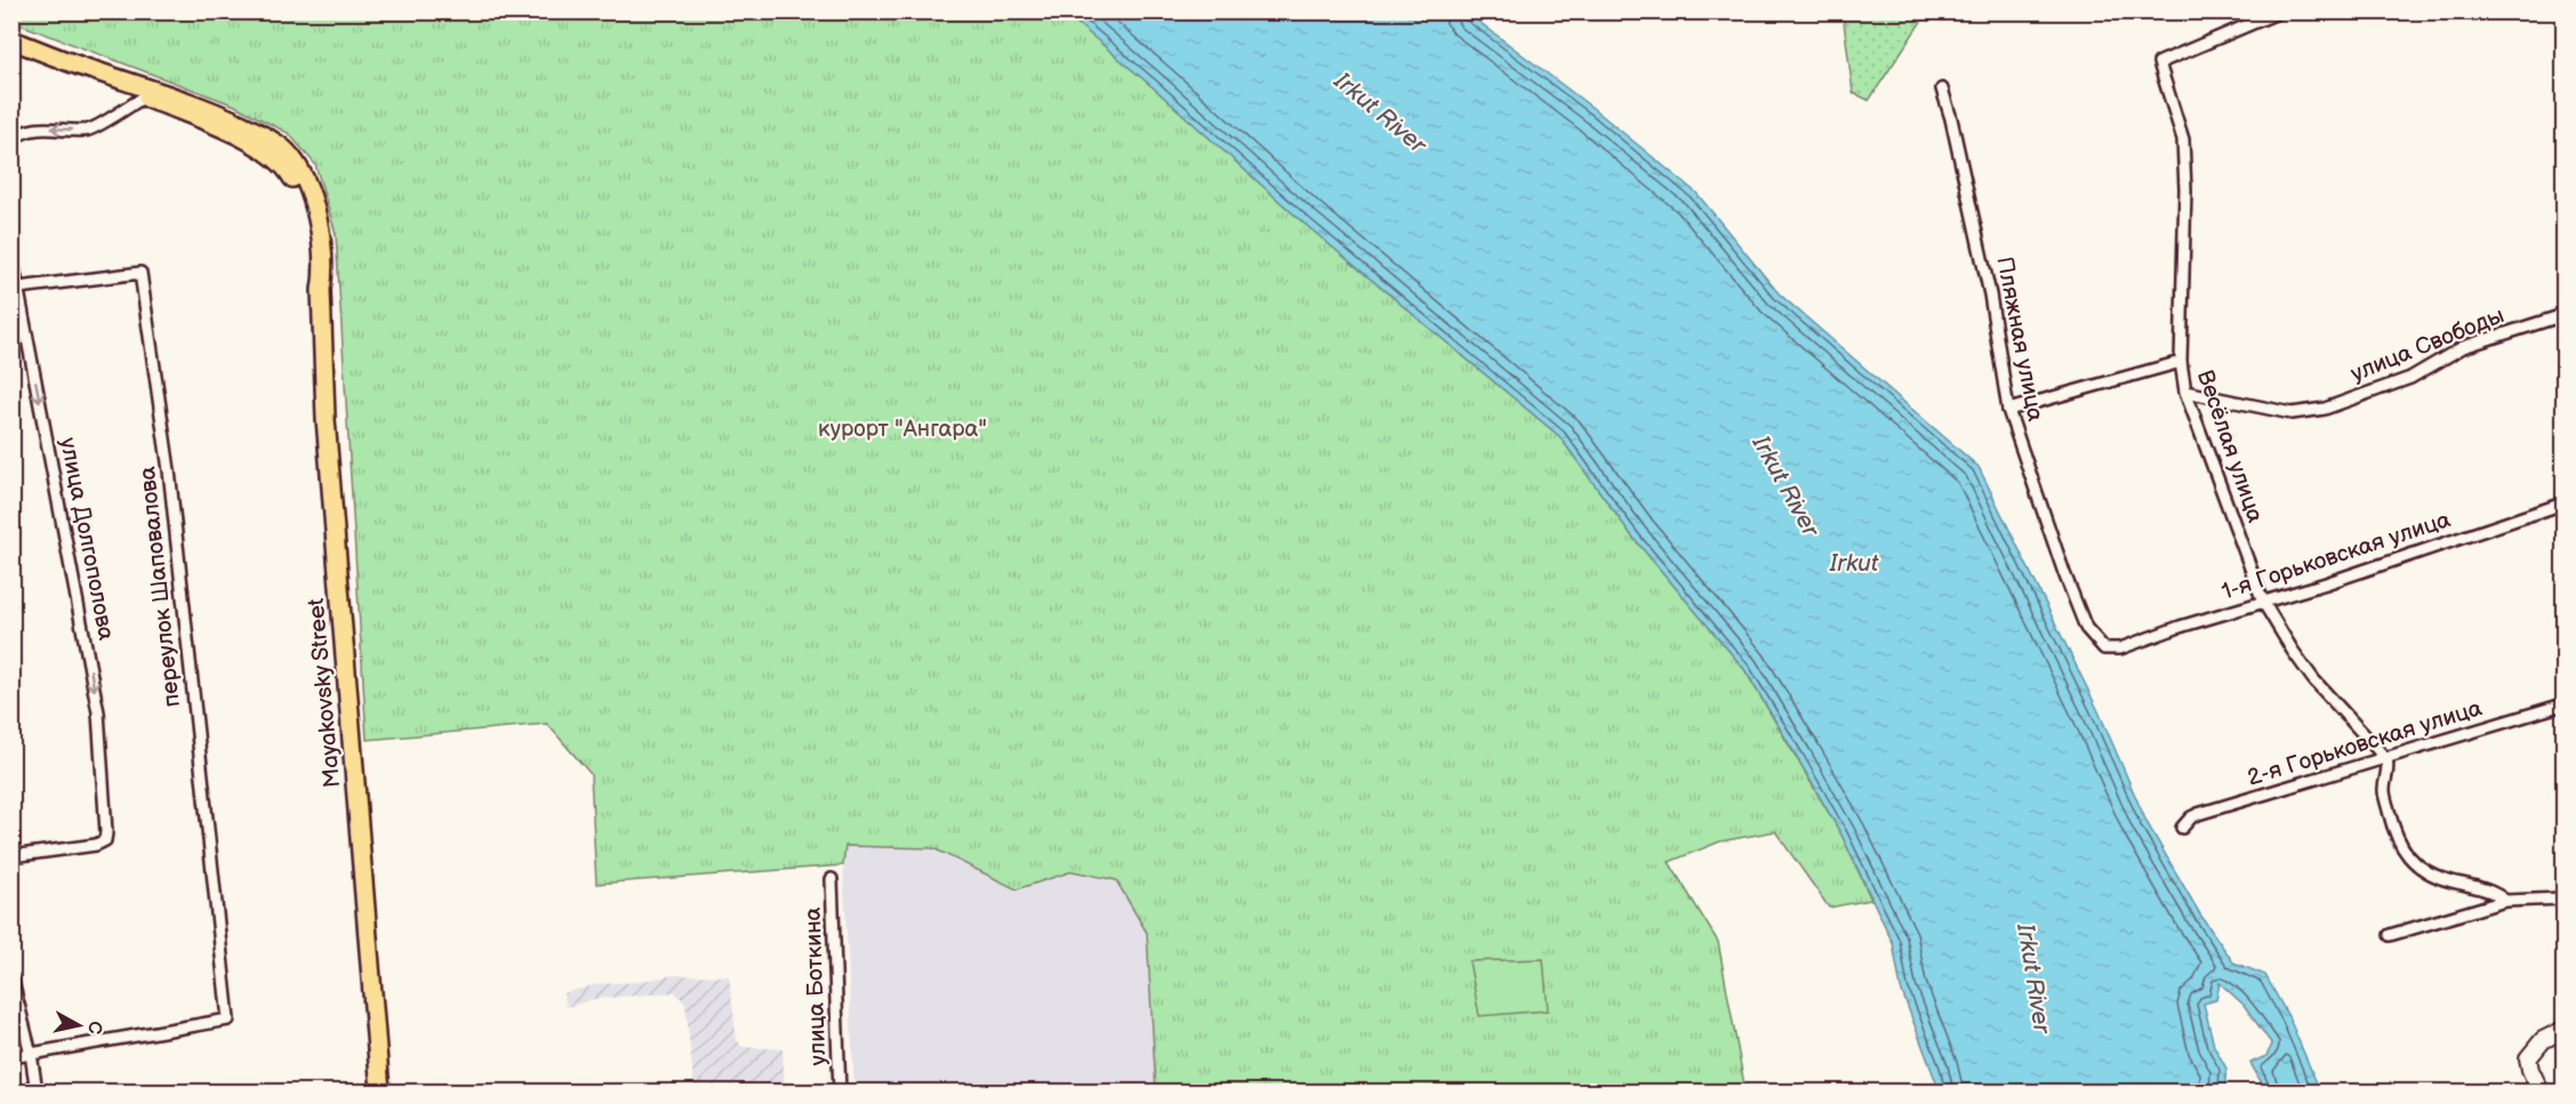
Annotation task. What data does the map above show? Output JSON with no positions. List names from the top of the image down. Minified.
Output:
{"streets":{"main road":["Mayakovsky Street"],"street":["Пляжная улица","улица Свободы","Весёлая улица","улица Долгополова","1-я Горьковская улица","переулок Шаповалова","2-я Горьковская улица","улица Боткина"]},"crossings":[["Пляжная улица","1-я Горьковская улица"],["улица Свободы","Весёлая улица"],["Весёлая улица","1-я Горьковская улица"],["Весёлая улица","2-я Горьковская улица"],["улица Долгополова","переулок Шаповалова"]],"one_way":["улица Долгополова"],"water":["Irkut River","Irkut"],"parks":["курорт \"Ангара\""],"north":"right"}
